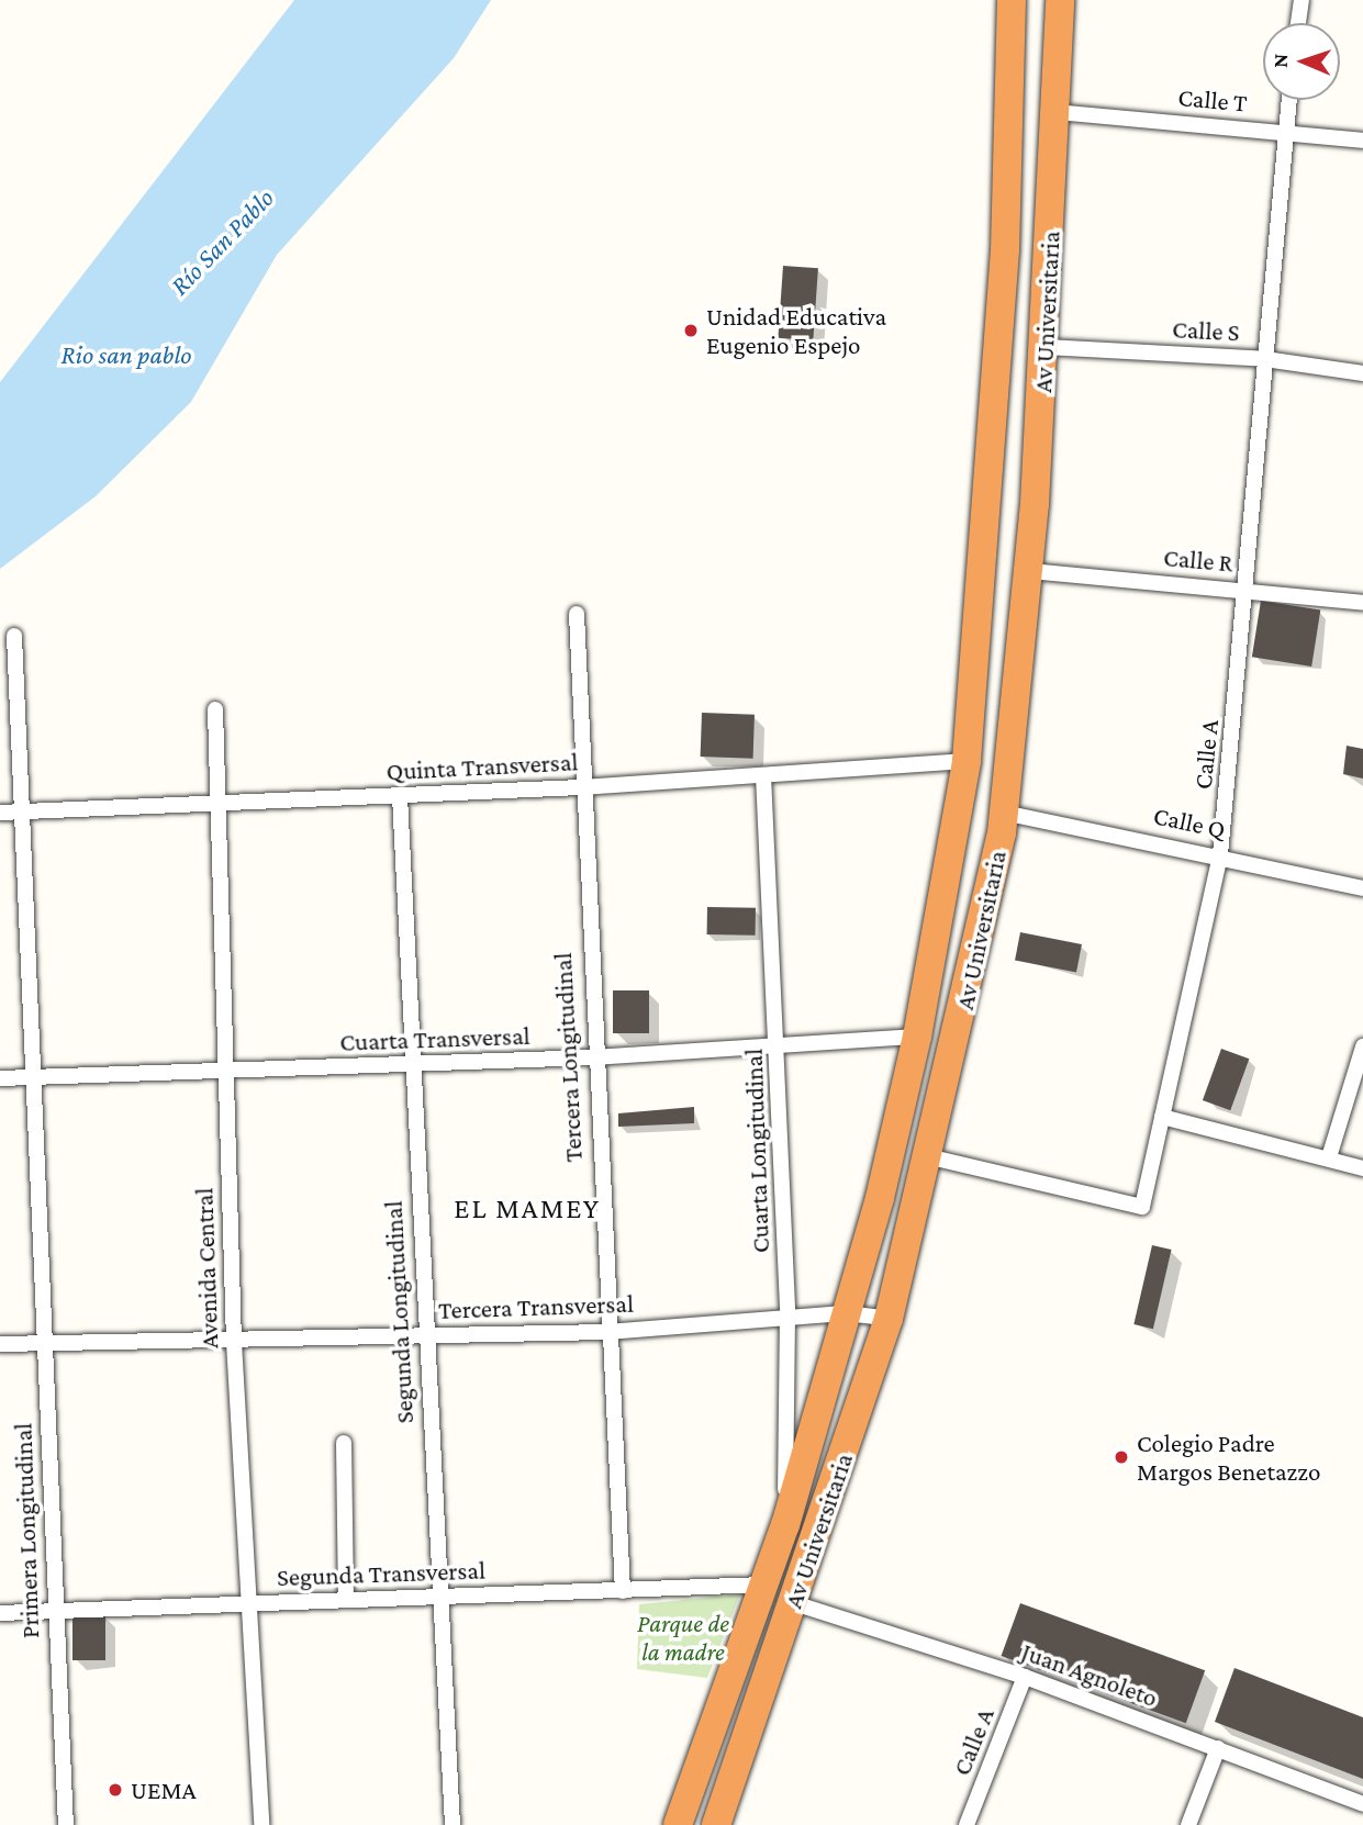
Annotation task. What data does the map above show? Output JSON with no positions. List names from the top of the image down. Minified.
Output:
{"streets":{"highway":["Av Universitaria"],"street":["Calle T","Calle S","Calle R","Calle A","Quinta Transversal","Calle Q","Cuarta Transversal","Tercera Longitudinal","Cuarta Longitudinal","Avenida Central","Tercera Transversal","Segunda Longitudinal","Primera Longitudinal","Segunda Transversal","Juan Agnoleto"]},"crossings":[["Calle T","Av Universitaria"],["Calle T","Calle A"],["Av Universitaria","Calle S"],["Av Universitaria","Calle R"],["Av Universitaria","Calle A"],["Av Universitaria","Quinta Transversal"],["Av Universitaria","Calle Q"],["Av Universitaria","Cuarta Transversal"],["Av Universitaria","Cuarta Longitudinal"],["Av Universitaria","Tercera Transversal"],["Av Universitaria","Segunda Transversal"],["Av Universitaria","Juan Agnoleto"],["Calle S","Calle A"],["Calle R","Calle A"],["Calle A","Calle Q"],["Calle A","Juan Agnoleto"],["Quinta Transversal","Tercera Longitudinal"],["Quinta Transversal","Cuarta Longitudinal"],["Quinta Transversal","Avenida Central"],["Quinta Transversal","Segunda Longitudinal"],["Quinta Transversal","Primera Longitudinal"],["Cuarta Transversal","Tercera Longitudinal"],["Cuarta Transversal","Cuarta Longitudinal"],["Cuarta Transversal","Avenida Central"],["Cuarta Transversal","Segunda Longitudinal"],["Cuarta Transversal","Primera Longitudinal"],["Tercera Longitudinal","Tercera Transversal"],["Tercera Longitudinal","Segunda Transversal"],["Cuarta Longitudinal","Tercera Transversal"],["Avenida Central","Tercera Transversal"],["Avenida Central","Segunda Transversal"],["Tercera Transversal","Segunda Longitudinal"],["Tercera Transversal","Primera Longitudinal"],["Segunda Longitudinal","Segunda Transversal"],["Primera Longitudinal","Segunda Transversal"]],"districts":["EL MAMEY"],"water":["Río San Pablo","Rio san pablo"],"parks":["Parque de la madre"],"places":["Unidad Educativa Eugenio Espejo","Colegio Padre Margos Benetazzo","UEMA"],"north":"left"}
